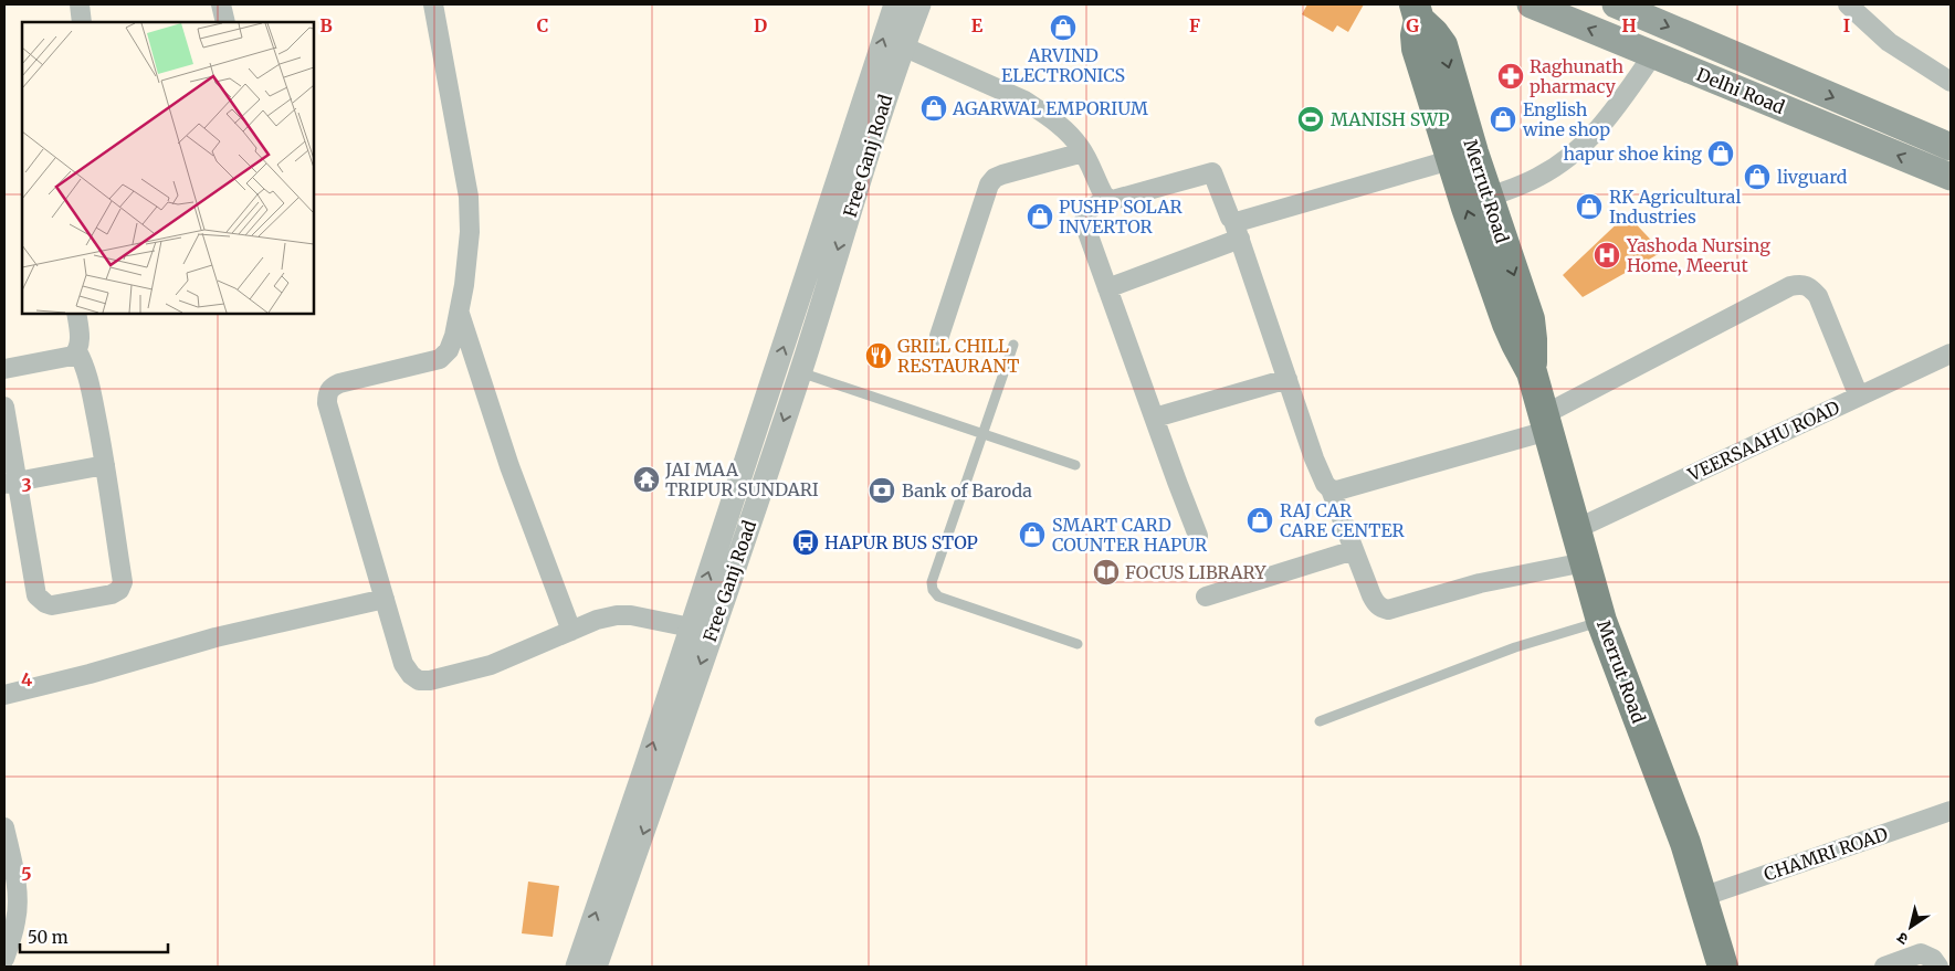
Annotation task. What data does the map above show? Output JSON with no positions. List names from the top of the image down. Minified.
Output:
{"streets":{"main road":["Delhi Road","Merrut Road"],"street":["Free Ganj Road","VEERSAAHU ROAD","CHAMRI ROAD"]},"crossings":[["Merrut Road","VEERSAAHU ROAD"],["Merrut Road","CHAMRI ROAD"]],"places":{"shop":["ARVIND ELECTRONICS","AGARWAL EMPORIUM","English wine shop","hapur shoe king","livguard","RK Agricultural Industries","PUSHP SOLAR INVERTOR","RAJ CAR CARE CENTER","SMART CARD COUNTER HAPUR"],"pharmacy":["Raghunath pharmacy"],"sports":["MANISH SWP"],"hospital":["Yashoda Nursing Home, Meerut"],"restaurant":["GRILL CHILL RESTAURANT"],"temple":["JAI MAA TRIPUR SUNDARI"],"bank":["Bank of Baroda"],"bus stop":["HAPUR BUS STOP"],"library":["FOCUS LIBRARY"]},"scale_bar":"50 m","north":"bottom left","grid":{"columns":["B","C","D","E","F","G","H","I"],"rows":["3","4","5"]}}
